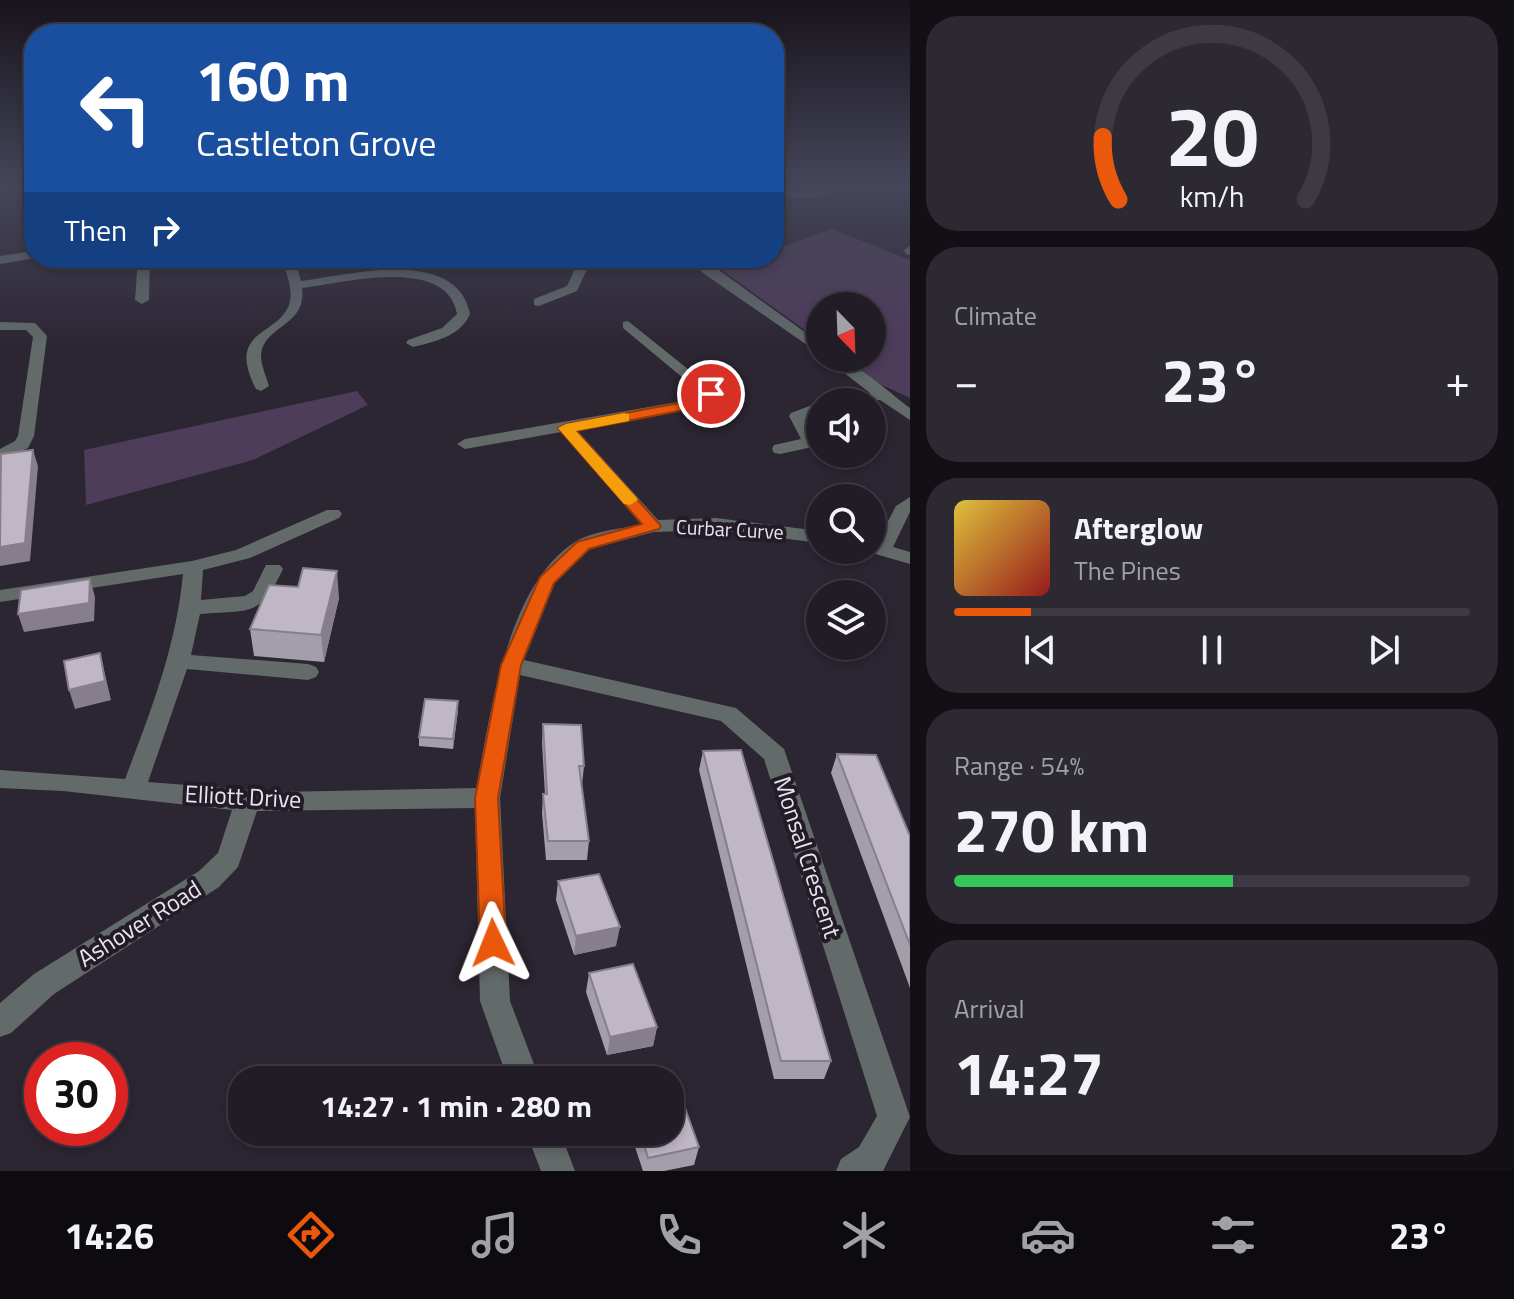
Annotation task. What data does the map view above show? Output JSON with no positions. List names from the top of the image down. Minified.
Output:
{"streets":{"street":["Curbar Curve","Elliott Drive","Monsal Crescent","Ashover Road"]},"crossings":[["Curbar Curve","Elliott Drive"],["Curbar Curve","Monsal Crescent"],["Elliott Drive","Ashover Road"]],"north":"bottom right","page":{"turn":["160 m","Castleton Grove"],"then":"Then","tile":["Climate",["Range · 54%","270 km"],["Arrival","14:27"]],"heat":["−","23°","+"],"song":["Afterglow","The Pines"],"limit":"30","trip":"14:27 · 1 min · 280 m","tabs":["14:26","23°"],"gauge":["20","km/h"]}}
